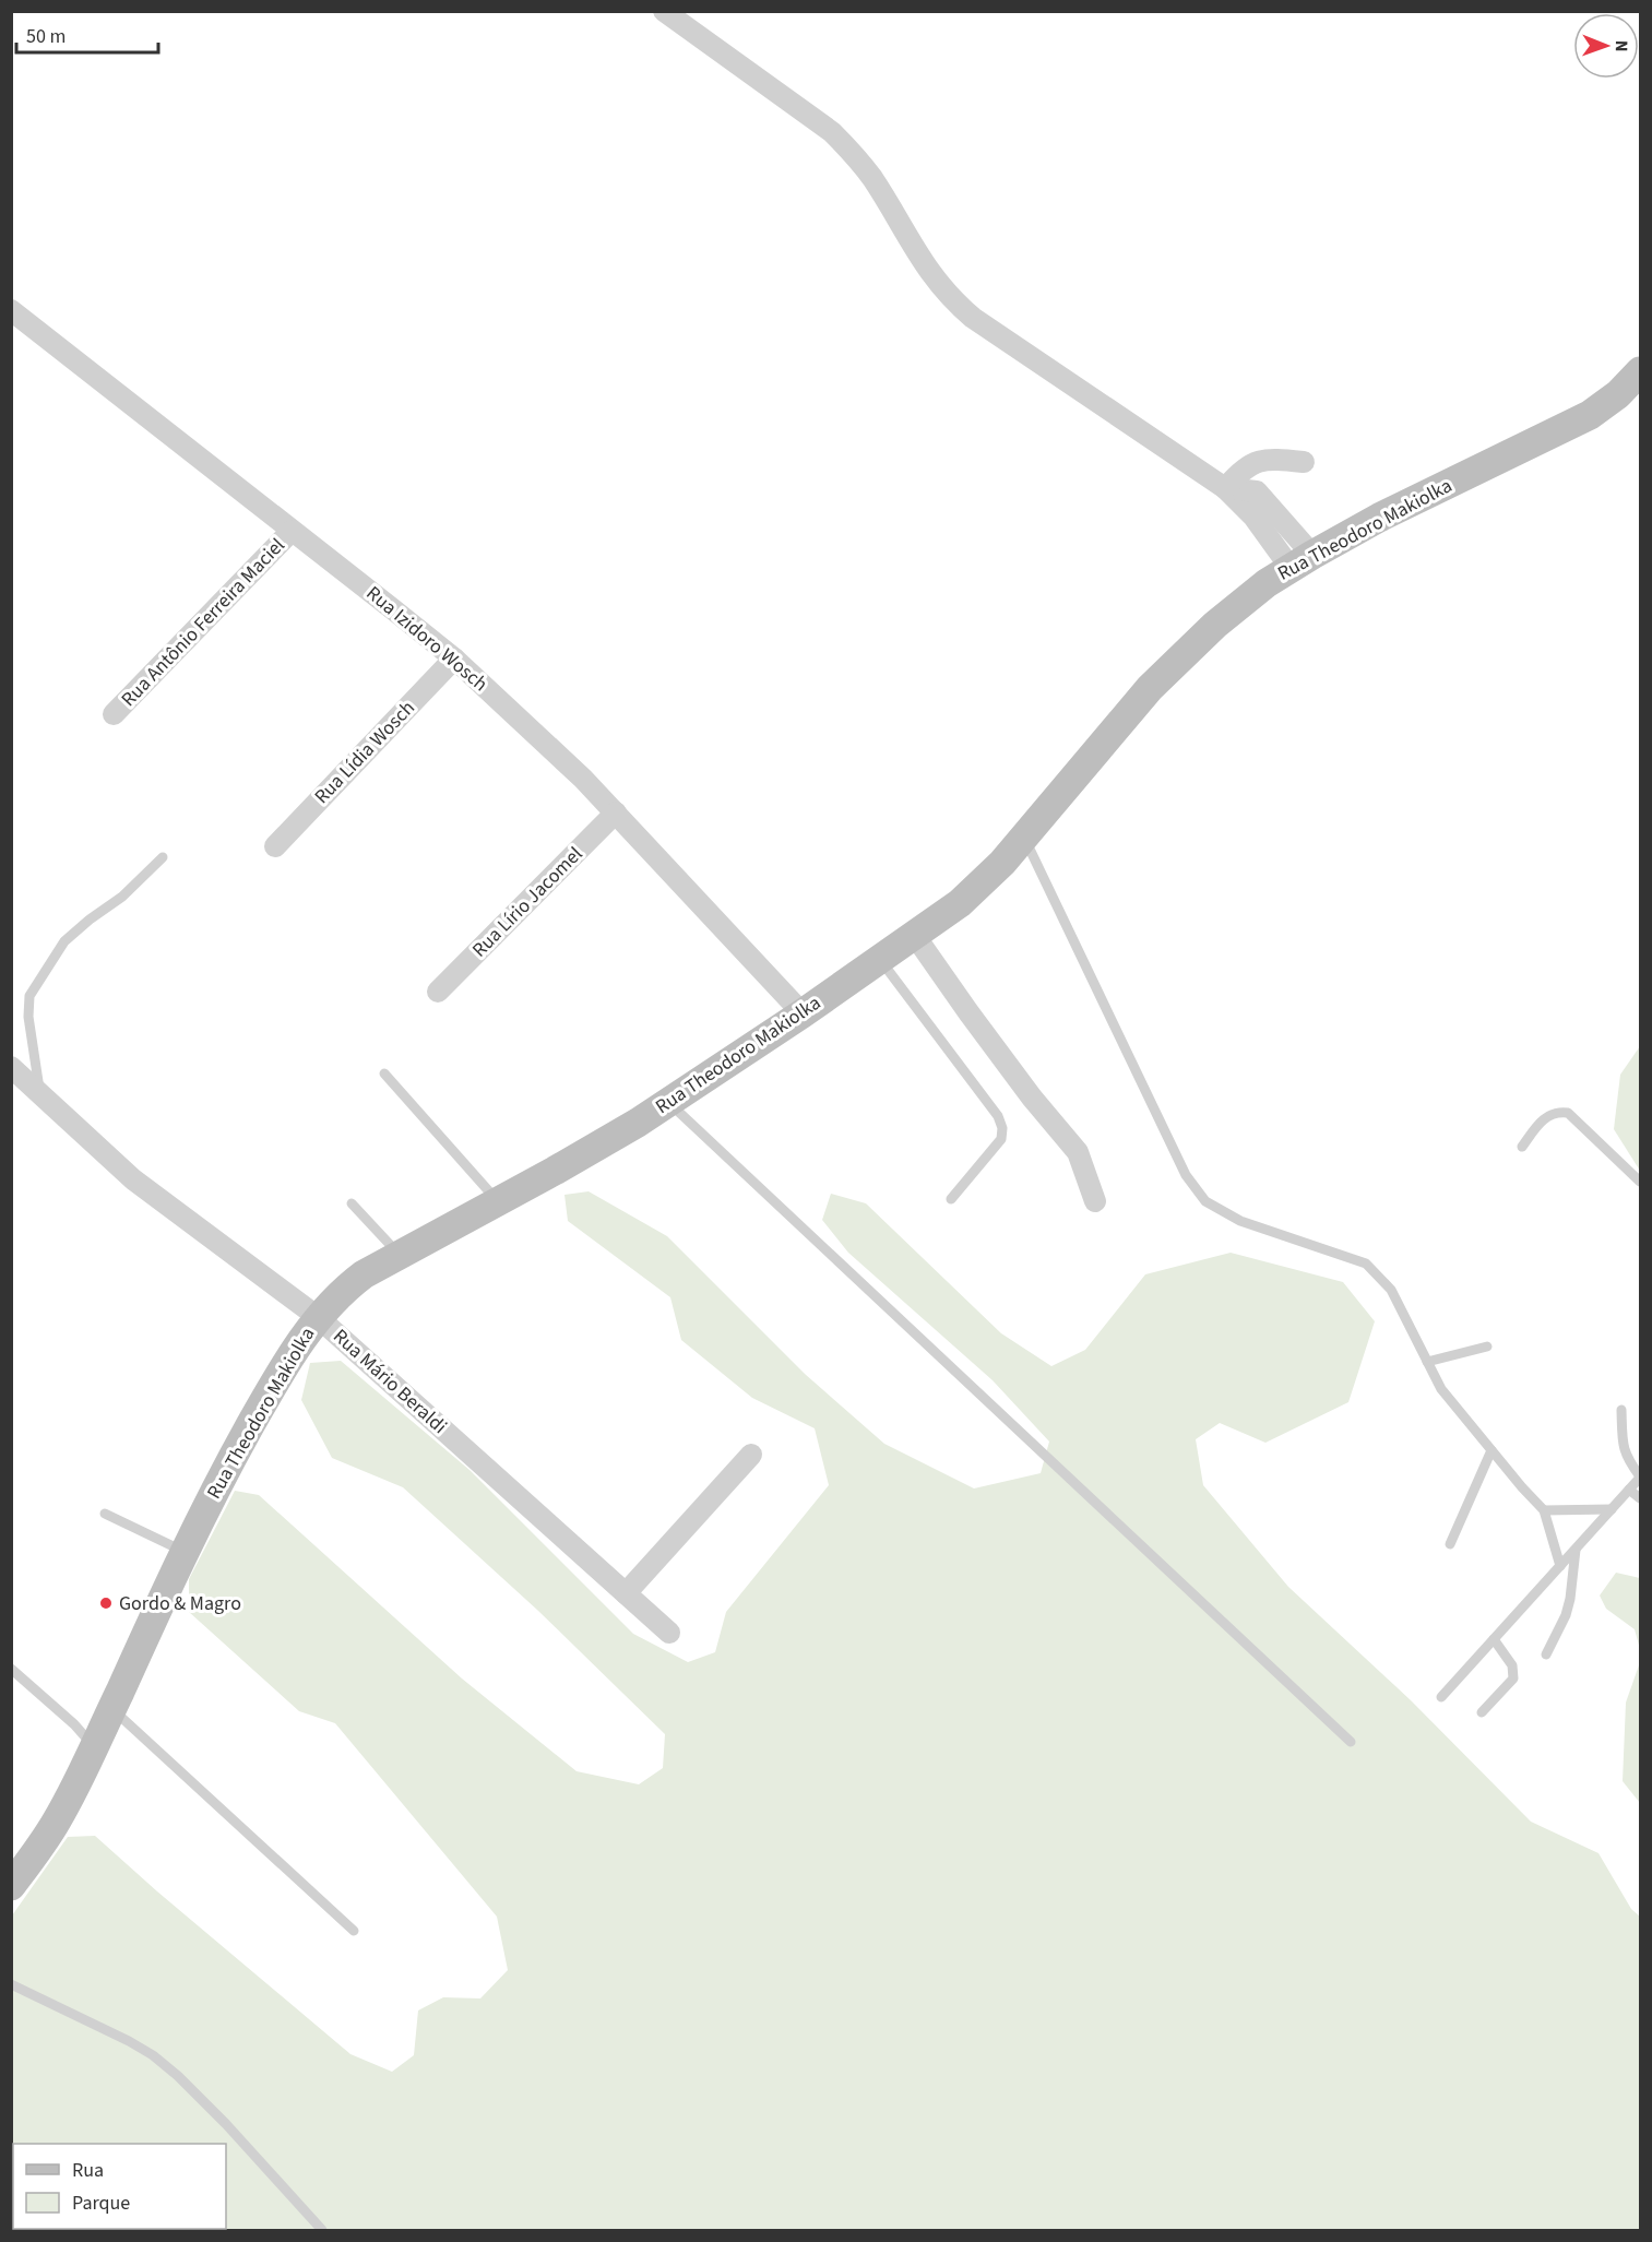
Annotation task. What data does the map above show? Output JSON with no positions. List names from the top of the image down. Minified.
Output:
{"streets":{"main road":["Rua Theodoro Makiolka"],"street":["Rua Antônio Ferreira Maciel","Rua Izidoro Wosch","Rua Lídia Wosch","Rua Lírio Jacomel","Rua Mário Beraldi"]},"crossings":[["Rua Theodoro Makiolka","Rua Izidoro Wosch"],["Rua Theodoro Makiolka","Rua Mário Beraldi"],["Rua Antônio Ferreira Maciel","Rua Izidoro Wosch"],["Rua Izidoro Wosch","Rua Lídia Wosch"],["Rua Izidoro Wosch","Rua Lírio Jacomel"]],"places":["Gordo & Magro"],"legend":["Rua","Parque"],"scale_bar":"50 m","north":"right"}
